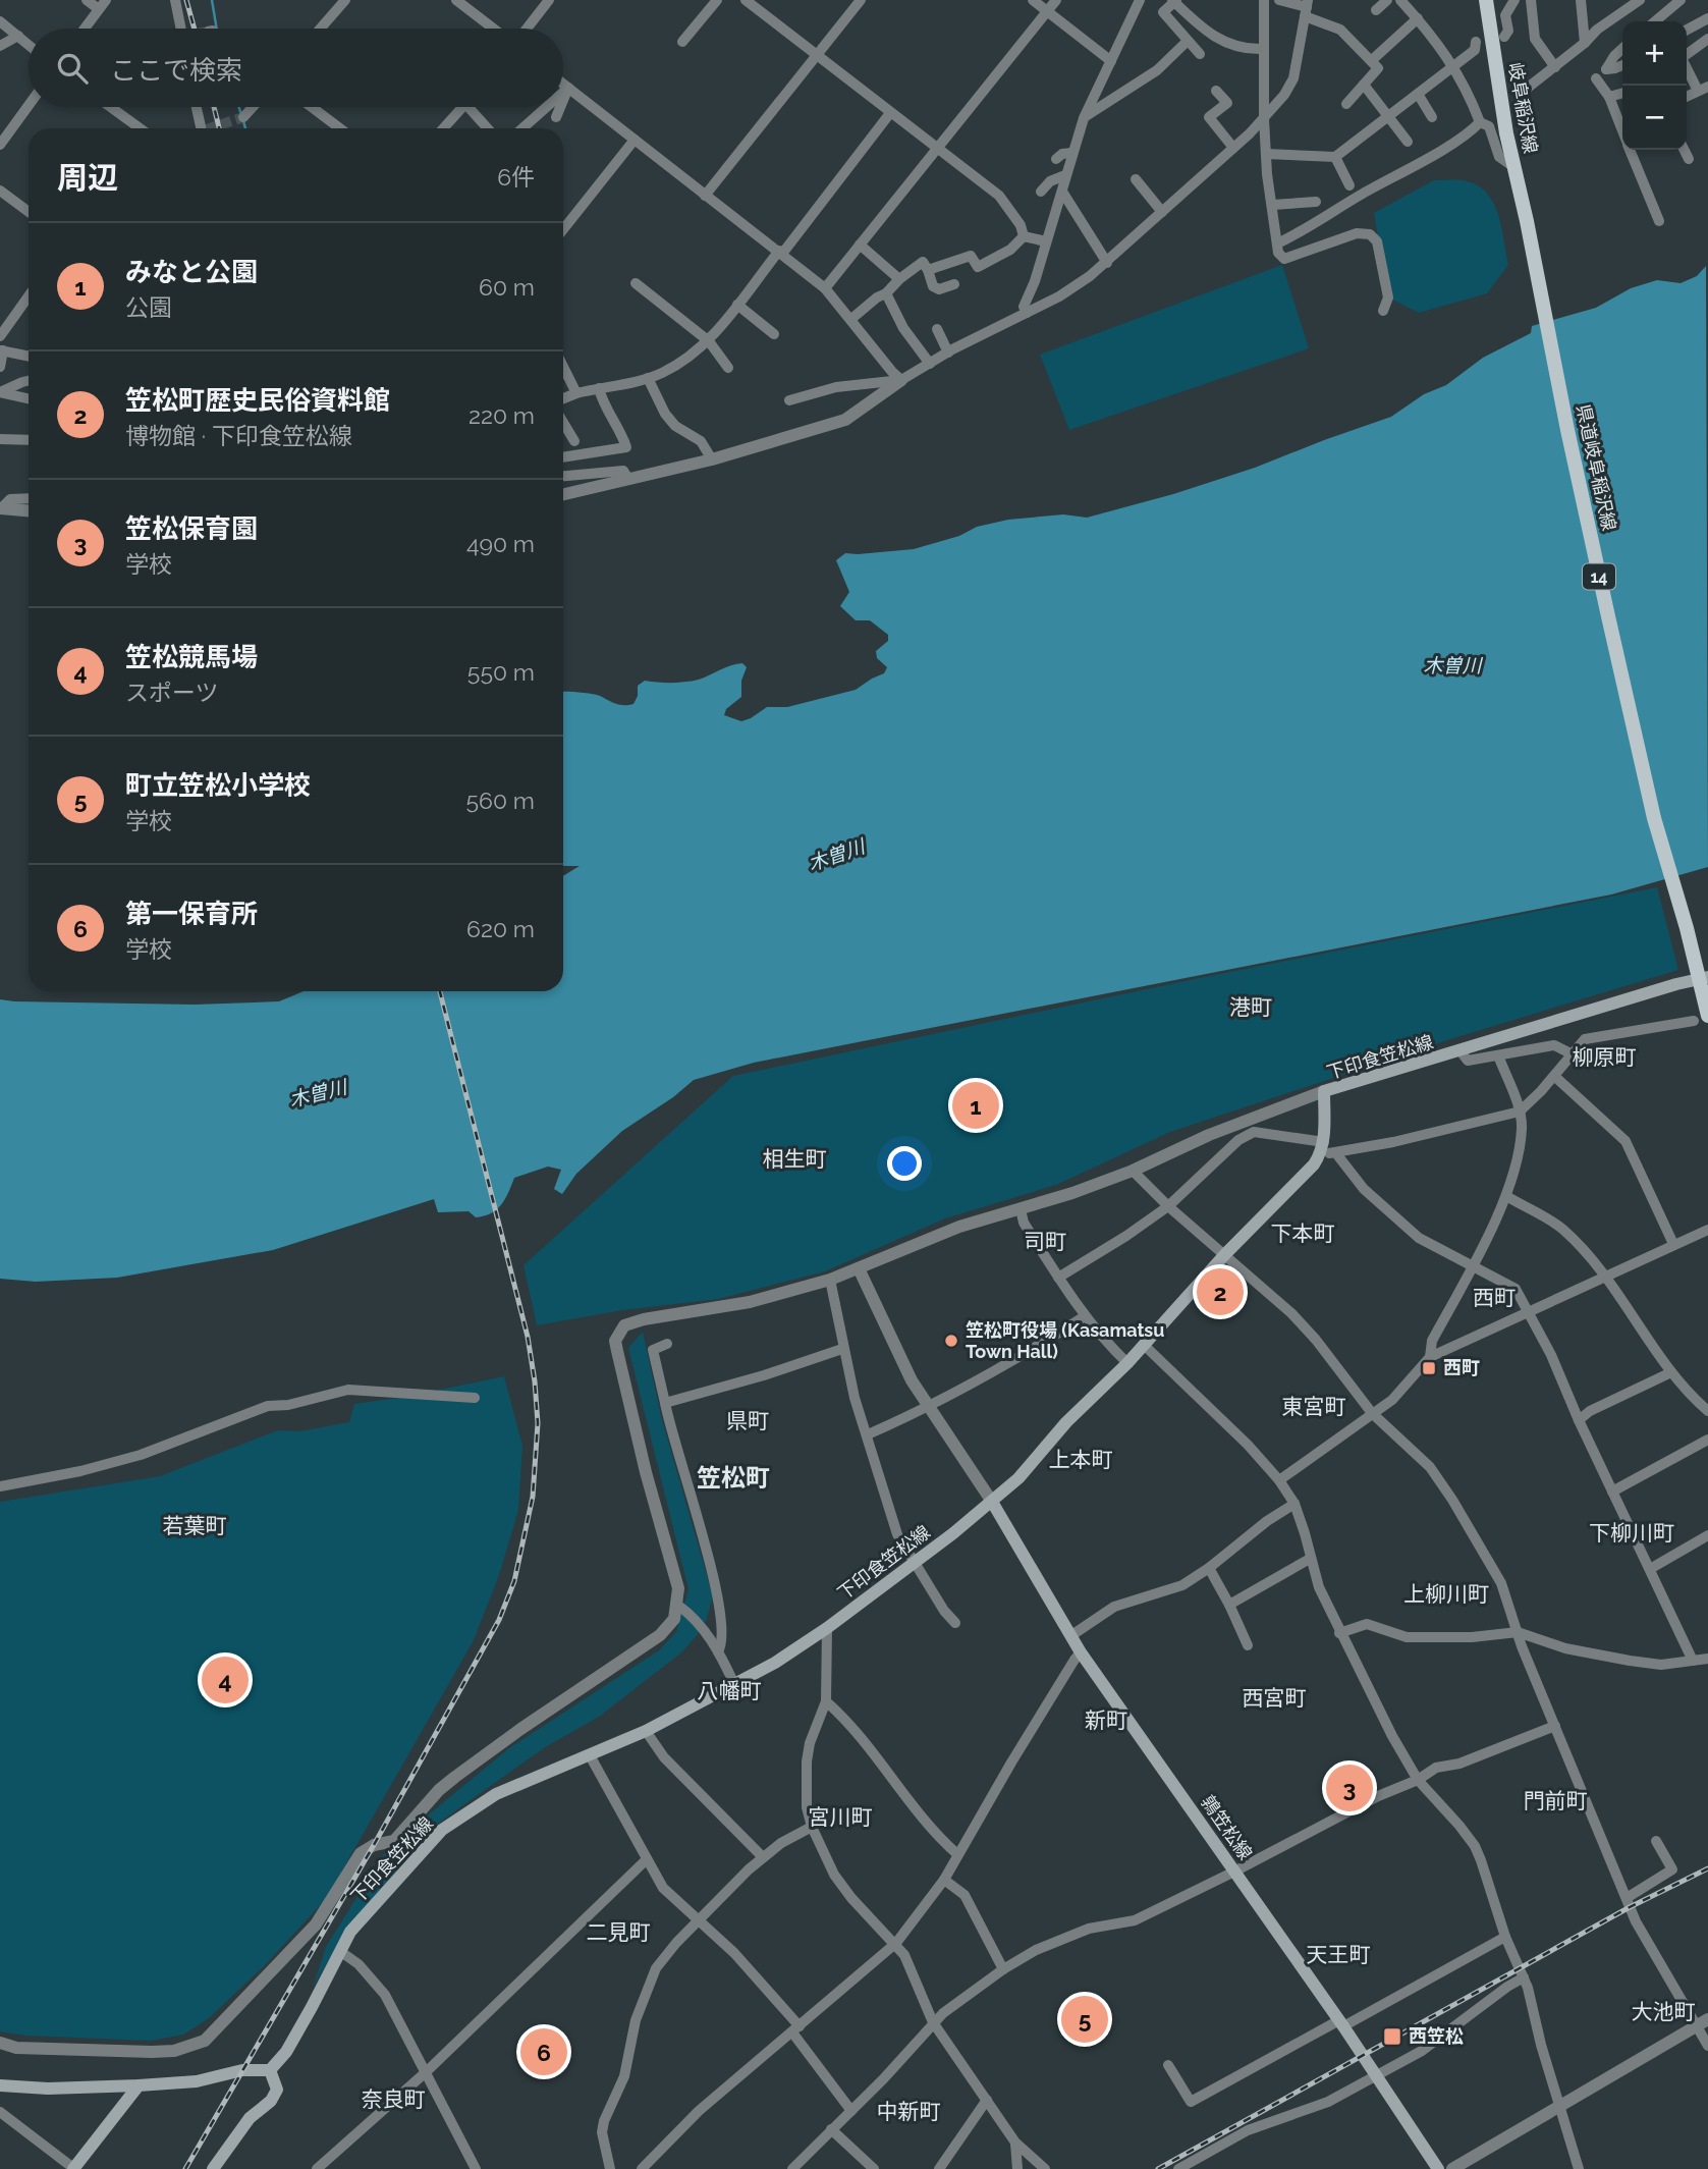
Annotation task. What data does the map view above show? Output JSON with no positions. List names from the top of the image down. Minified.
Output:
{"streets":{"main road":["岐阜稲沢線","県道岐阜稲沢線","14","下印食笠松線","鶉笠松線"]},"crossings":[["岐阜稲沢線","県道岐阜稲沢線"],["県道岐阜稲沢線","14"],["県道岐阜稲沢線","下印食笠松線"],["14","下印食笠松線"],["下印食笠松線","鶉笠松線"]],"districts":["港町","柳原町","相生町","下本町","司町","西町","東宮町","県町","上本町","笠松町","若葉町","下柳川町","上柳川町","八幡町","西宮町","新町","門前町","宮川町","二見町","天王町","大池町","奈良町","中新町"],"water":["木曽川"],"places":{"other":["笠松町役場 (Kasamatsu Town Hall)"],"transit":["西町","西笠松"]},"page":{"map_buttons":["+","−"],"search":"ここで検索","heading":["周辺","6件"],"list":[{"mark":"1","name":"みなと公園","note":"公園","value":"60 m"},{"mark":"2","name":"笠松町歴史民俗資料館","note":"博物館 · 下印食笠松線","value":"220 m"},{"mark":"3","name":"笠松保育園","note":"学校","value":"490 m"},{"mark":"4","name":"笠松競馬場","note":"スポーツ","value":"550 m"},{"mark":"5","name":"町立笠松小学校","note":"学校","value":"560 m"},{"mark":"6","name":"第一保育所","note":"学校","value":"620 m"}],"pins":["1","2","4","3","5","6"]}}
